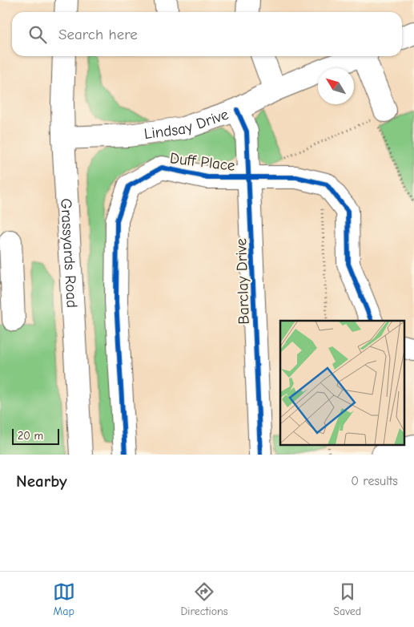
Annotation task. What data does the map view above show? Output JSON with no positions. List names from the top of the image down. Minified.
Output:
{"streets":{"street":["Lindsay Drive","Duff Place","Grassyards Road","Barclay Drive"]},"crossings":[["Lindsay Drive","Grassyards Road"],["Lindsay Drive","Barclay Drive"],["Duff Place","Barclay Drive"]],"scale_bar":"20 m","north":"top left","page":{"search":"Search here","scale":"20 m","heading":["Nearby","0 results"],"nav":["Map","Directions","Saved"]}}
